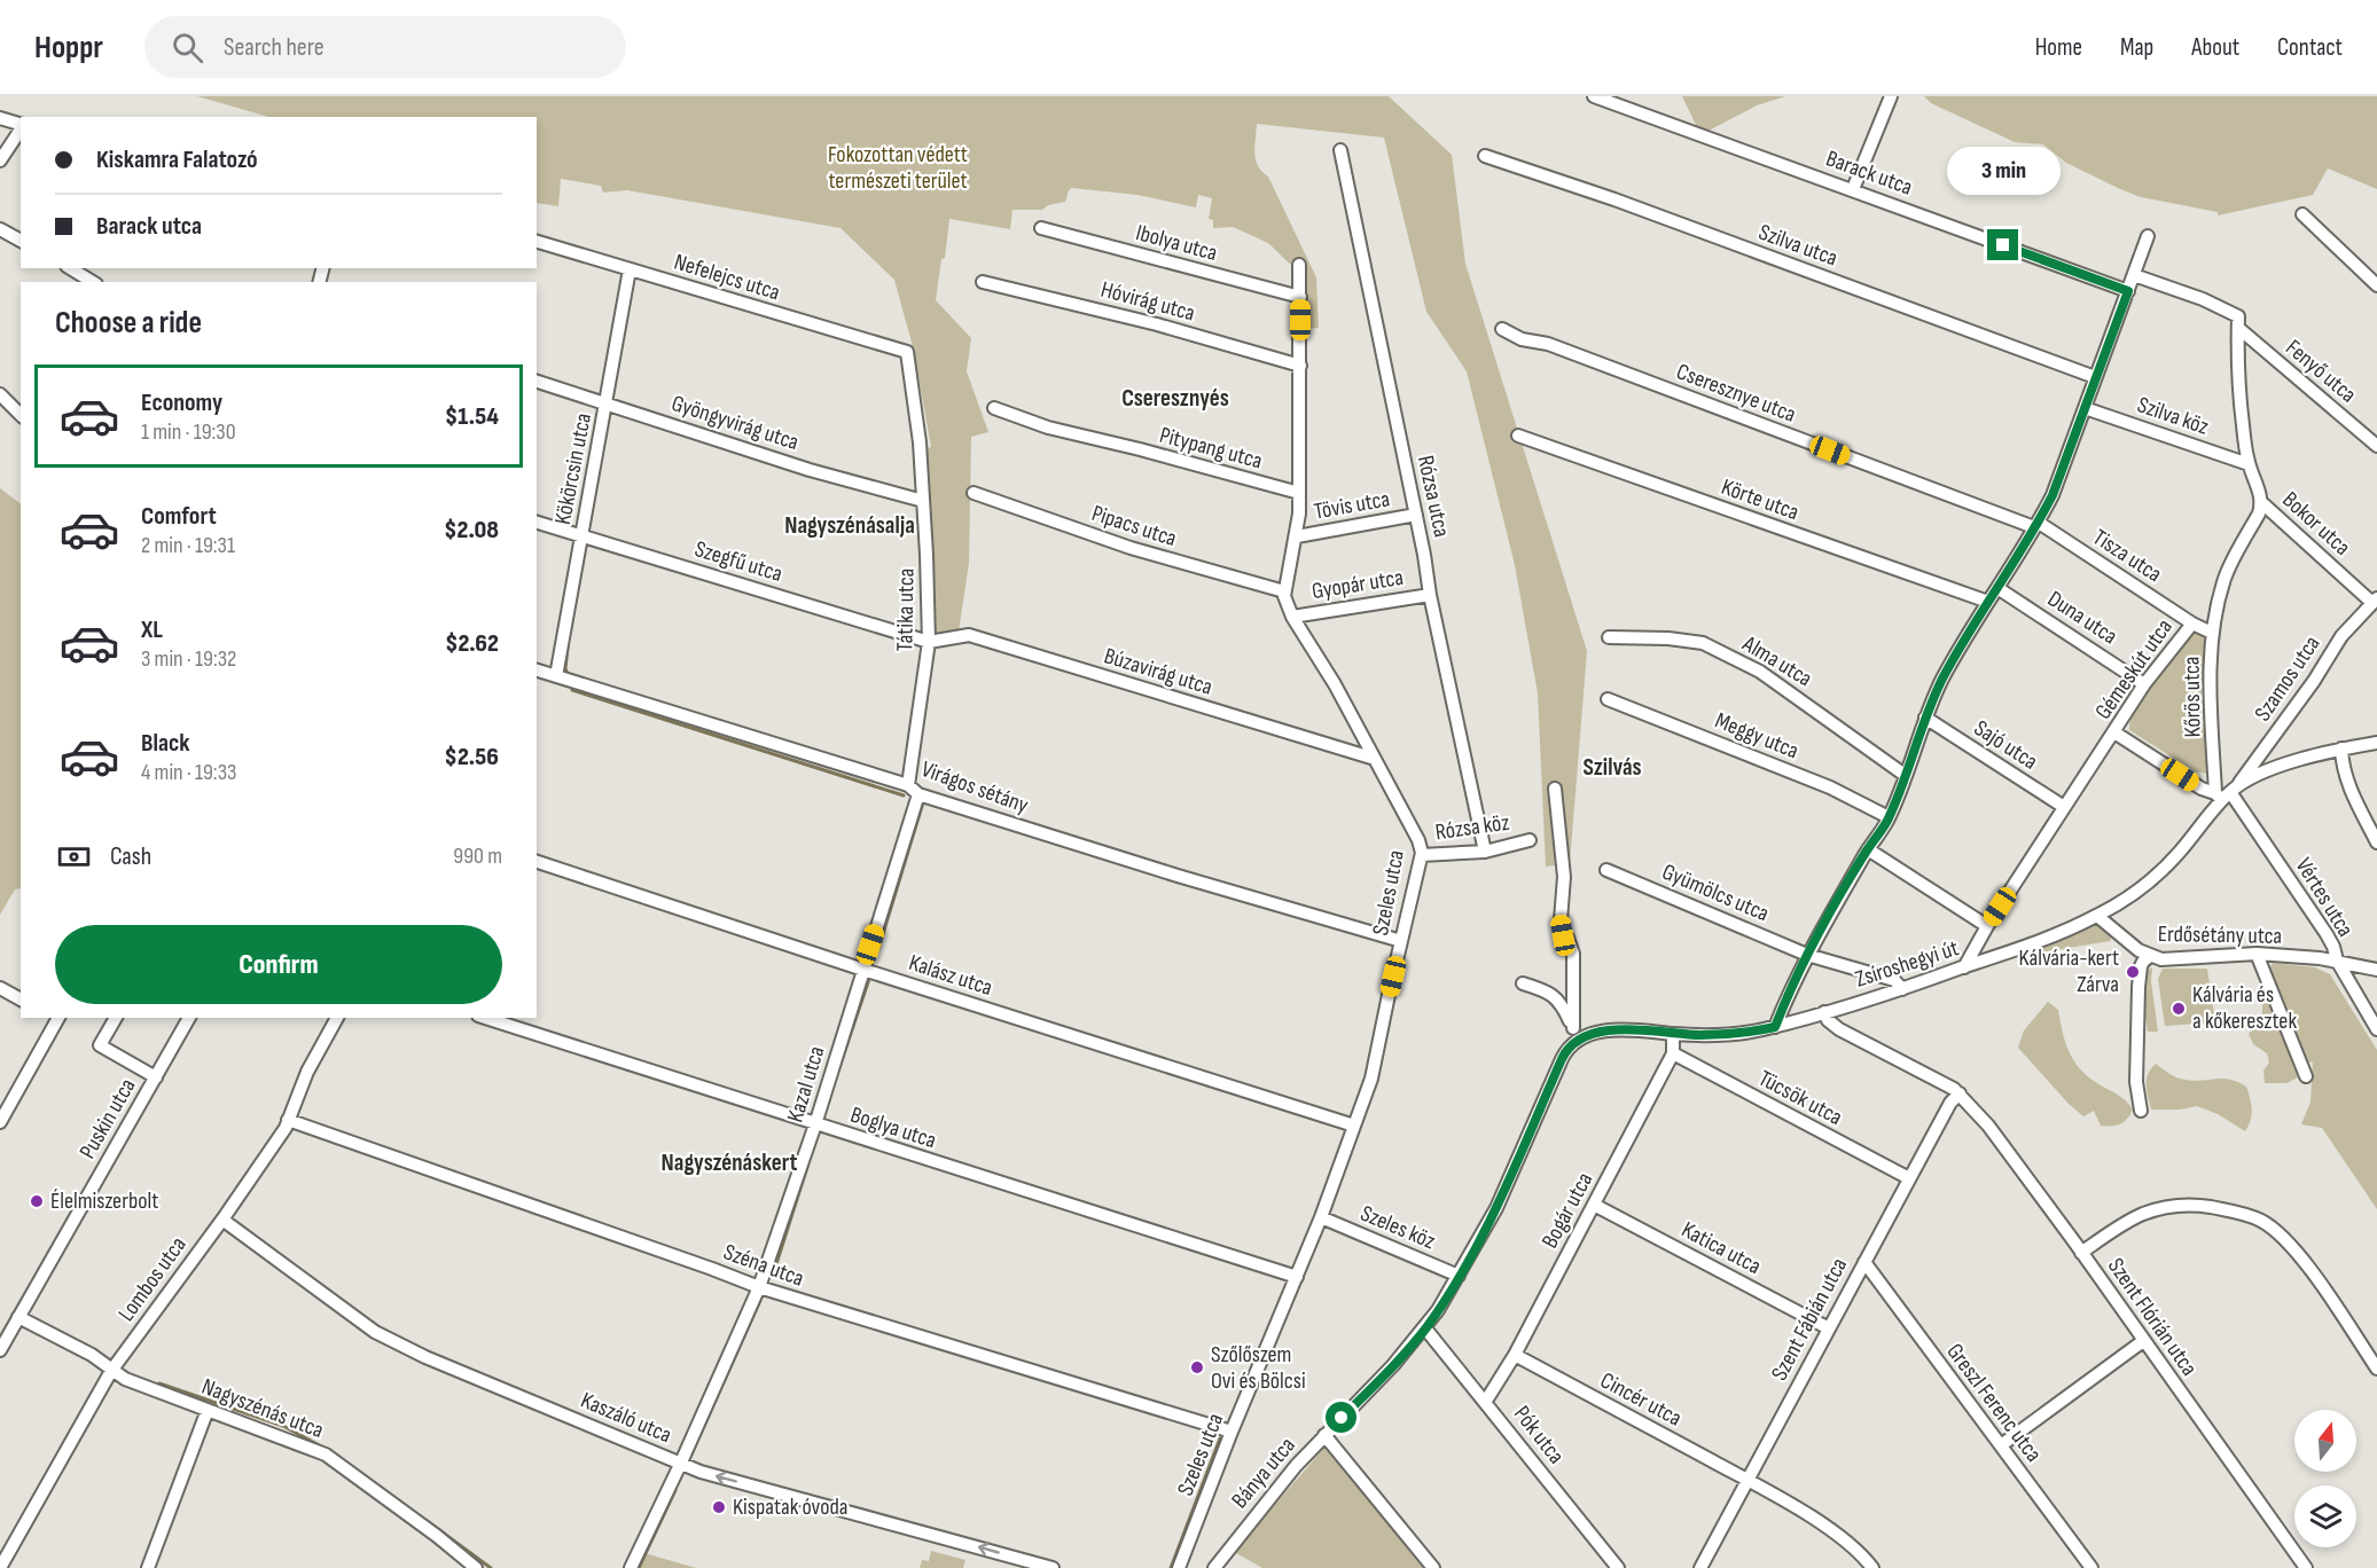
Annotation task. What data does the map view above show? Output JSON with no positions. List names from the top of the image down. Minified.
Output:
{"streets":{"street":["Barack utca","Ibolya utca","Szilva utca","Nefelejcs utca","Hóvirág utca","Fenyő utca","Cseresznye utca","Szilva köz","Gyöngyvirág utca","Pitypang utca","Kökörcsin utca","Rózsa utca","Körte utca","Tövis utca","Bokor utca","Pipacs utca","Tisza utca","Szegfű utca","Gyopár utca","Tátika utca","Duna utca","Alma utca","Gémeskút utca","Búzavirág utca","Szamos utca","Kőrös utca","Meggy utca","Sajó utca","Virágos sétány","Rózsa köz","Szeles utca","Gyümölcs utca","Vértes utca","Erdősétány utca","Zsíroshegyi út","Kalász utca","Kazal utca","Tücsök utca","Puskin utca","Boglya utca","Bogár utca","Szeles köz","Katica utca","Széna utca","Lombos utca","Szent Flórián utca","Szent Fábián utca","Cincér utca","Greszl Ferenc utca","Nagyszénás utca","Kaszáló utca","Pók utca","Bánya utca"]},"crossings":[["Nefelejcs utca","Kökörcsin utca"],["Nefelejcs utca","Tátika utca"],["Cseresznye utca","Tisza utca"],["Gyöngyvirág utca","Kökörcsin utca"],["Gyöngyvirág utca","Tátika utca"],["Kökörcsin utca","Szegfű utca"],["Kökörcsin utca","Virágos sétány"],["Rózsa utca","Tövis utca"],["Rózsa utca","Gyopár utca"],["Rózsa utca","Rózsa köz"],["Bokor utca","Szamos utca"],["Pipacs utca","Szeles utca"],["Tisza utca","Gémeskút utca"],["Szegfű utca","Tátika utca"],["Szegfű utca","Búzavirág utca"],["Gyopár utca","Szeles utca"],["Tátika utca","Búzavirág utca"],["Tátika utca","Virágos sétány"],["Duna utca","Gémeskút utca"],["Gémeskút utca","Kőrös utca"],["Gémeskút utca","Sajó utca"],["Gémeskút utca","Zsíroshegyi út"],["Búzavirág utca","Szeles utca"],["Szamos utca","Kőrös utca"],["Szamos utca","Vértes utca"],["Szamos utca","Zsíroshegyi út"],["Kőrös utca","Vértes utca"],["Kőrös utca","Zsíroshegyi út"],["Virágos sétány","Szeles utca"],["Virágos sétány","Kazal utca"],["Rózsa köz","Szeles utca"],["Szeles utca","Kalász utca"],["Szeles utca","Boglya utca"],["Szeles utca","Szeles köz"],["Szeles utca","Széna utca"],["Gyümölcs utca","Zsíroshegyi út"],["Vértes utca","Erdősétány utca"],["Vértes utca","Zsíroshegyi út"],["Zsíroshegyi út","Bogár utca"],["Zsíroshegyi út","Bánya utca"],["Kalász utca","Kazal utca"],["Kazal utca","Boglya utca"],["Kazal utca","Széna utca"],["Kazal utca","Kaszáló utca"],["Tücsök utca","Bogár utca"],["Tücsök utca","Szent Fábián utca"],["Puskin utca","Nagyszénás utca"],["Bogár utca","Katica utca"],["Bogár utca","Cincér utca"],["Bogár utca","Pók utca"],["Szeles köz","Bánya utca"],["Katica utca","Szent Fábián utca"],["Széna utca","Lombos utca"],["Lombos utca","Nagyszénás utca"],["Lombos utca","Kaszáló utca"],["Szent Flórián utca","Szent Fábián utca"],["Szent Fábián utca","Cincér utca"],["Szent Fábián utca","Greszl Ferenc utca"],["Pók utca","Bánya utca"]],"one_way":["Kaszáló utca"],"districts":["Cseresznyés","Nagyszénásalja","Szilvás","Nagyszénáskert"],"parks":["Fokozottan védett természeti terület"],"places":["Kálvária-kert Zárva","Kálvária és a kőkeresztek","Élelmiszerbolt","Szőlőszem Ovi és Bölcsi","Kispatak óvoda"],"north":"top","page":{"header":"Hoppr","search":"Search here","nav":["Home","Map","About","Contact"],"banner":["Kiskamra Falatozó","Barack utca"],"bubble":"3 min","heading":"Choose a ride","list":[{"name":"Economy","note":"1 min · 19:30","value":"$1.54"},{"name":"Comfort","note":"2 min · 19:31","value":"$2.08"},{"name":"XL","note":"3 min · 19:32","value":"$2.62"},{"name":"Black","note":"4 min · 19:33","value":"$2.56"}],"pay":["Cash","990 m"],"buttons":"Confirm"}}
